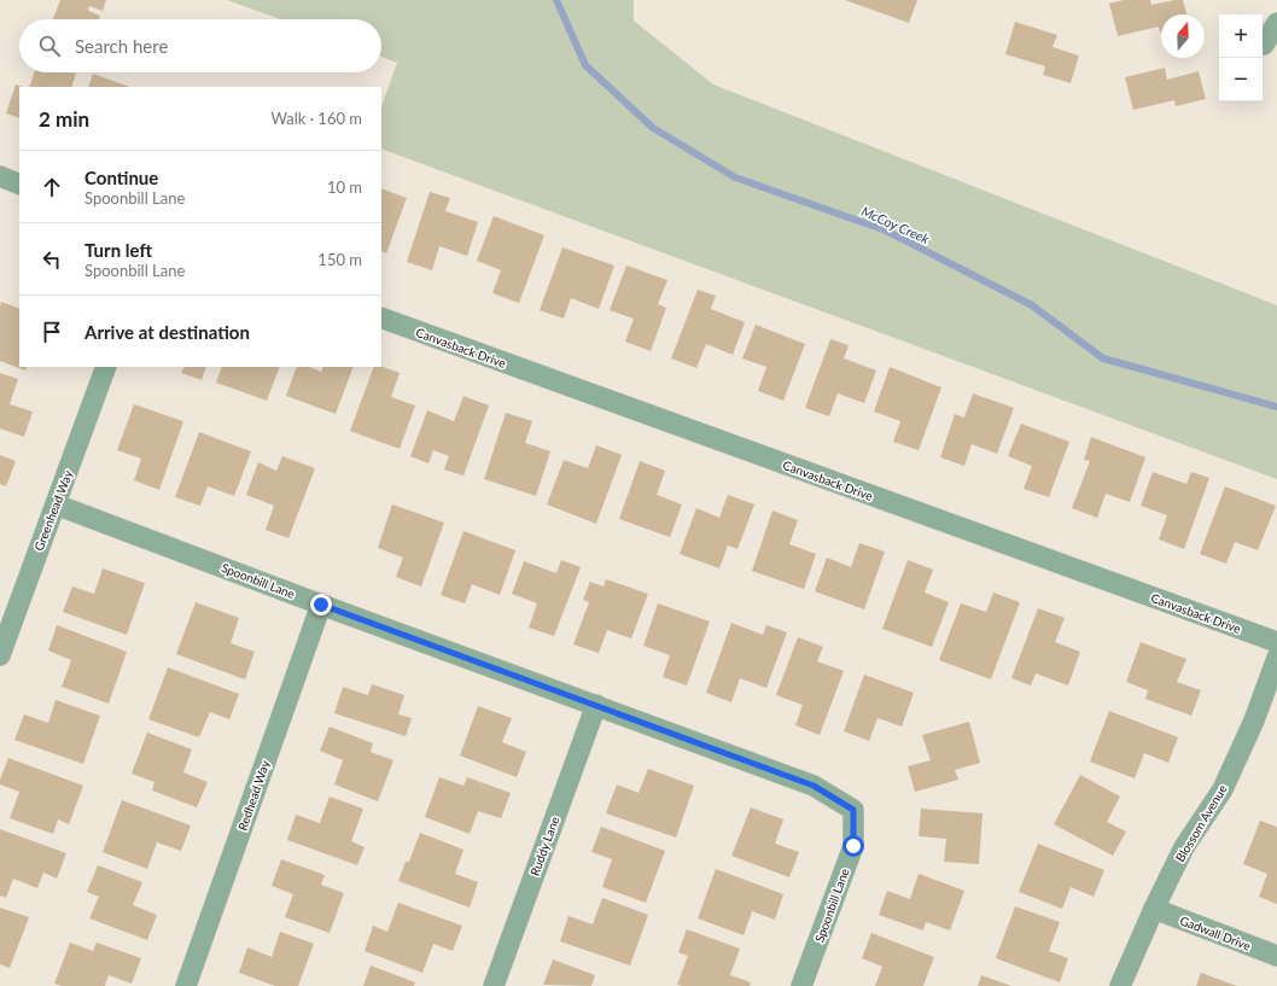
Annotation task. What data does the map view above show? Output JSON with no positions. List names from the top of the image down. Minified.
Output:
{"streets":{"street":["Canvasback Drive","Greenhead Way","Spoonbill Lane","Redhead Way","Blossom Avenue","Ruddy Lane","Gadwall Drive"]},"crossings":[["Greenhead Way","Spoonbill Lane"],["Spoonbill Lane","Redhead Way"],["Spoonbill Lane","Ruddy Lane"],["Blossom Avenue","Gadwall Drive"]],"water":["McCoy Creek"],"north":"top","page":{"map_buttons":["+","−"],"search":"Search here","heading":["2 min","Walk · 160 m"],"list":[["Continue","Spoonbill Lane","10 m"],["Turn left","Spoonbill Lane","150 m"],"Arrive at destination"]}}
